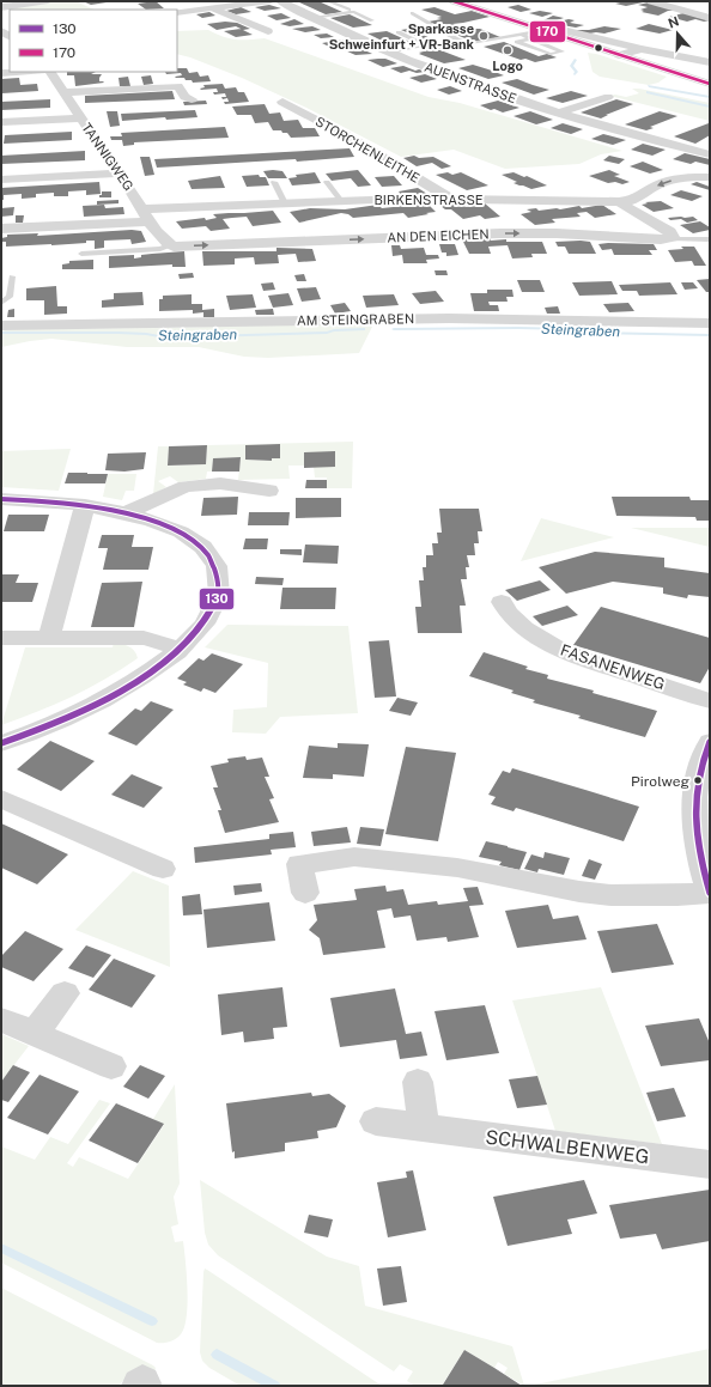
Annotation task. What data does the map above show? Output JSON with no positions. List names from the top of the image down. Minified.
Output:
{"streets":{"street":["AUENSTRASSE","STORCHENLEITHE","TANNIGWEG","BIRKENSTRASSE","AN DEN EICHEN","AM STEINGRABEN","FASANENWEG","SCHWALBENWEG"]},"crossings":[["STORCHENLEITHE","BIRKENSTRASSE"],["TANNIGWEG","BIRKENSTRASSE"]],"water":["Steingraben"],"places":["Sparkasse Schweinfurt + VR-Bank","Logo","Pirolweg"],"lines":["transit line 170","transit line 130"],"legend":["130","170"],"north":"top"}
